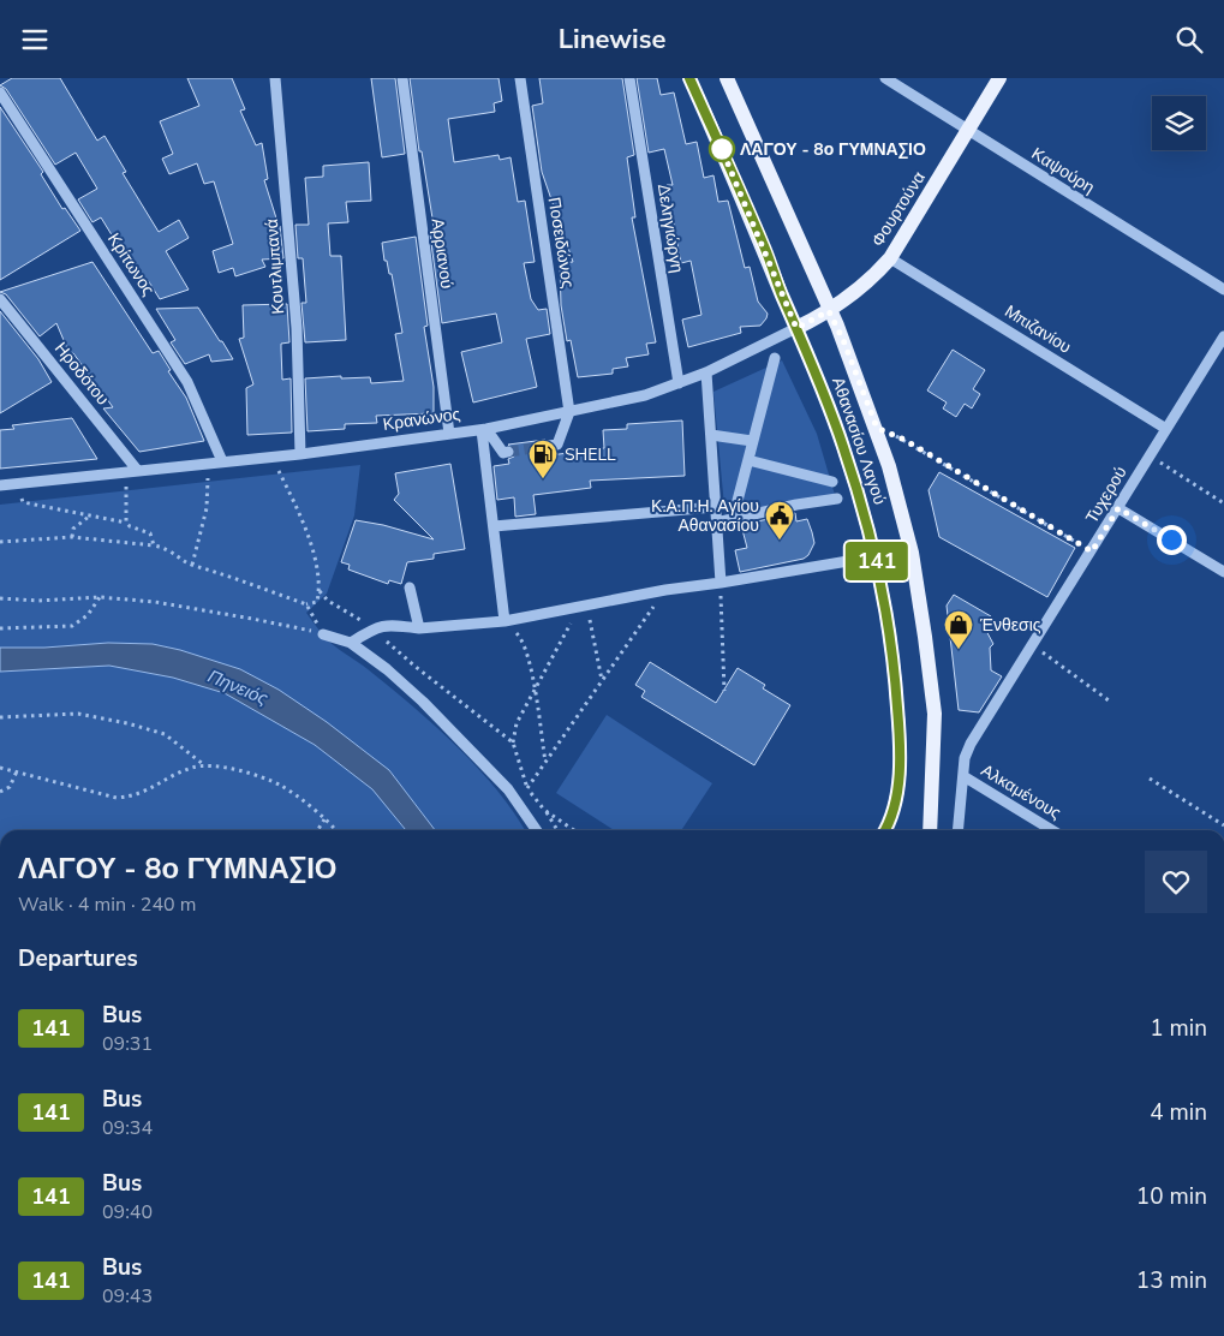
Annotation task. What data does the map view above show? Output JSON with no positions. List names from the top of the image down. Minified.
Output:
{"streets":{"main road":["Φουρτούνα","Κρανώνος","Αθανασίου Λαγού"],"street":["Καψούρη","Δεληγιώργη","Ποσειδώνος","Αρριανού","Κρίτωνος","Κουτλιμπανά","Μπιζανίου","Ηροδότου","Τυχερού","Αλκαμένους"]},"crossings":[["Καψούρη","Φουρτούνα"],["Φουρτούνα","Μπιζανίου"],["Φουρτούνα","Κρανώνος"],["Φουρτούνα","Αθανασίου Λαγού"],["Δεληγιώργη","Κρανώνος"],["Ποσειδώνος","Κρανώνος"],["Αρριανού","Κρανώνος"],["Κρίτωνος","Κρανώνος"],["Κουτλιμπανά","Κρανώνος"],["Μπιζανίου","Τυχερού"],["Ηροδότου","Κρανώνος"],["Κρανώνος","Αθανασίου Λαγού"],["Τυχερού","Αλκαμένους"]],"water":["Πηνειός"],"places":{"other":["ΛΑΓΟΥ - 8ο ΓΥΜΝΑΣΙΟ"],"fuel station":["SHELL"],"public building":["Κ.Α.Π.Η. Αγίου Αθανασίου"],"shop":["Ένθεσις"]},"lines":["bus line 141"],"page":{"header":"Linewise","on_map":"141","heading":[["ΛΑΓΟΥ - 8ο ΓΥΜΝΑΣΙΟ","Walk · 4 min · 240 m"],"Departures"],"list":[{"mark":"141","name":"Bus","note":"09:31","value":"1 min"},{"mark":"141","name":"Bus","note":"09:34","value":"4 min"},{"mark":"141","name":"Bus","note":"09:40","value":"10 min"},{"mark":"141","name":"Bus","note":"09:43","value":"13 min"}]}}
